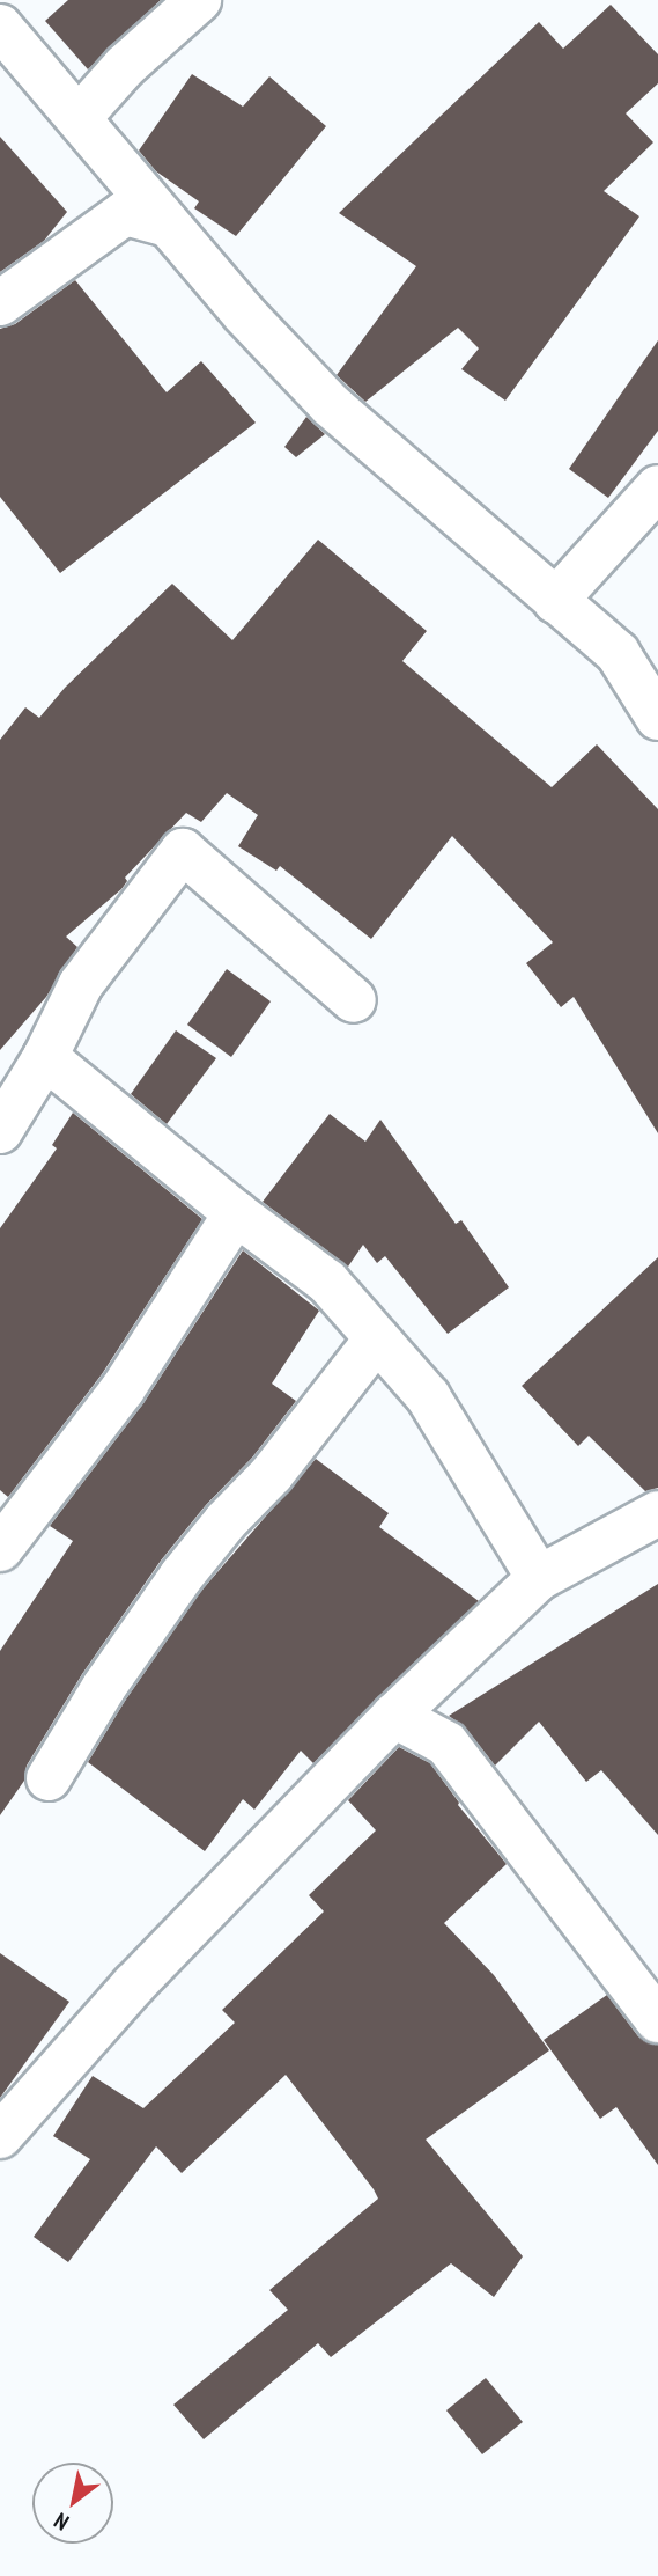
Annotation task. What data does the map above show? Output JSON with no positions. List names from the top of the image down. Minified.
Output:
{"north":"bottom left"}
